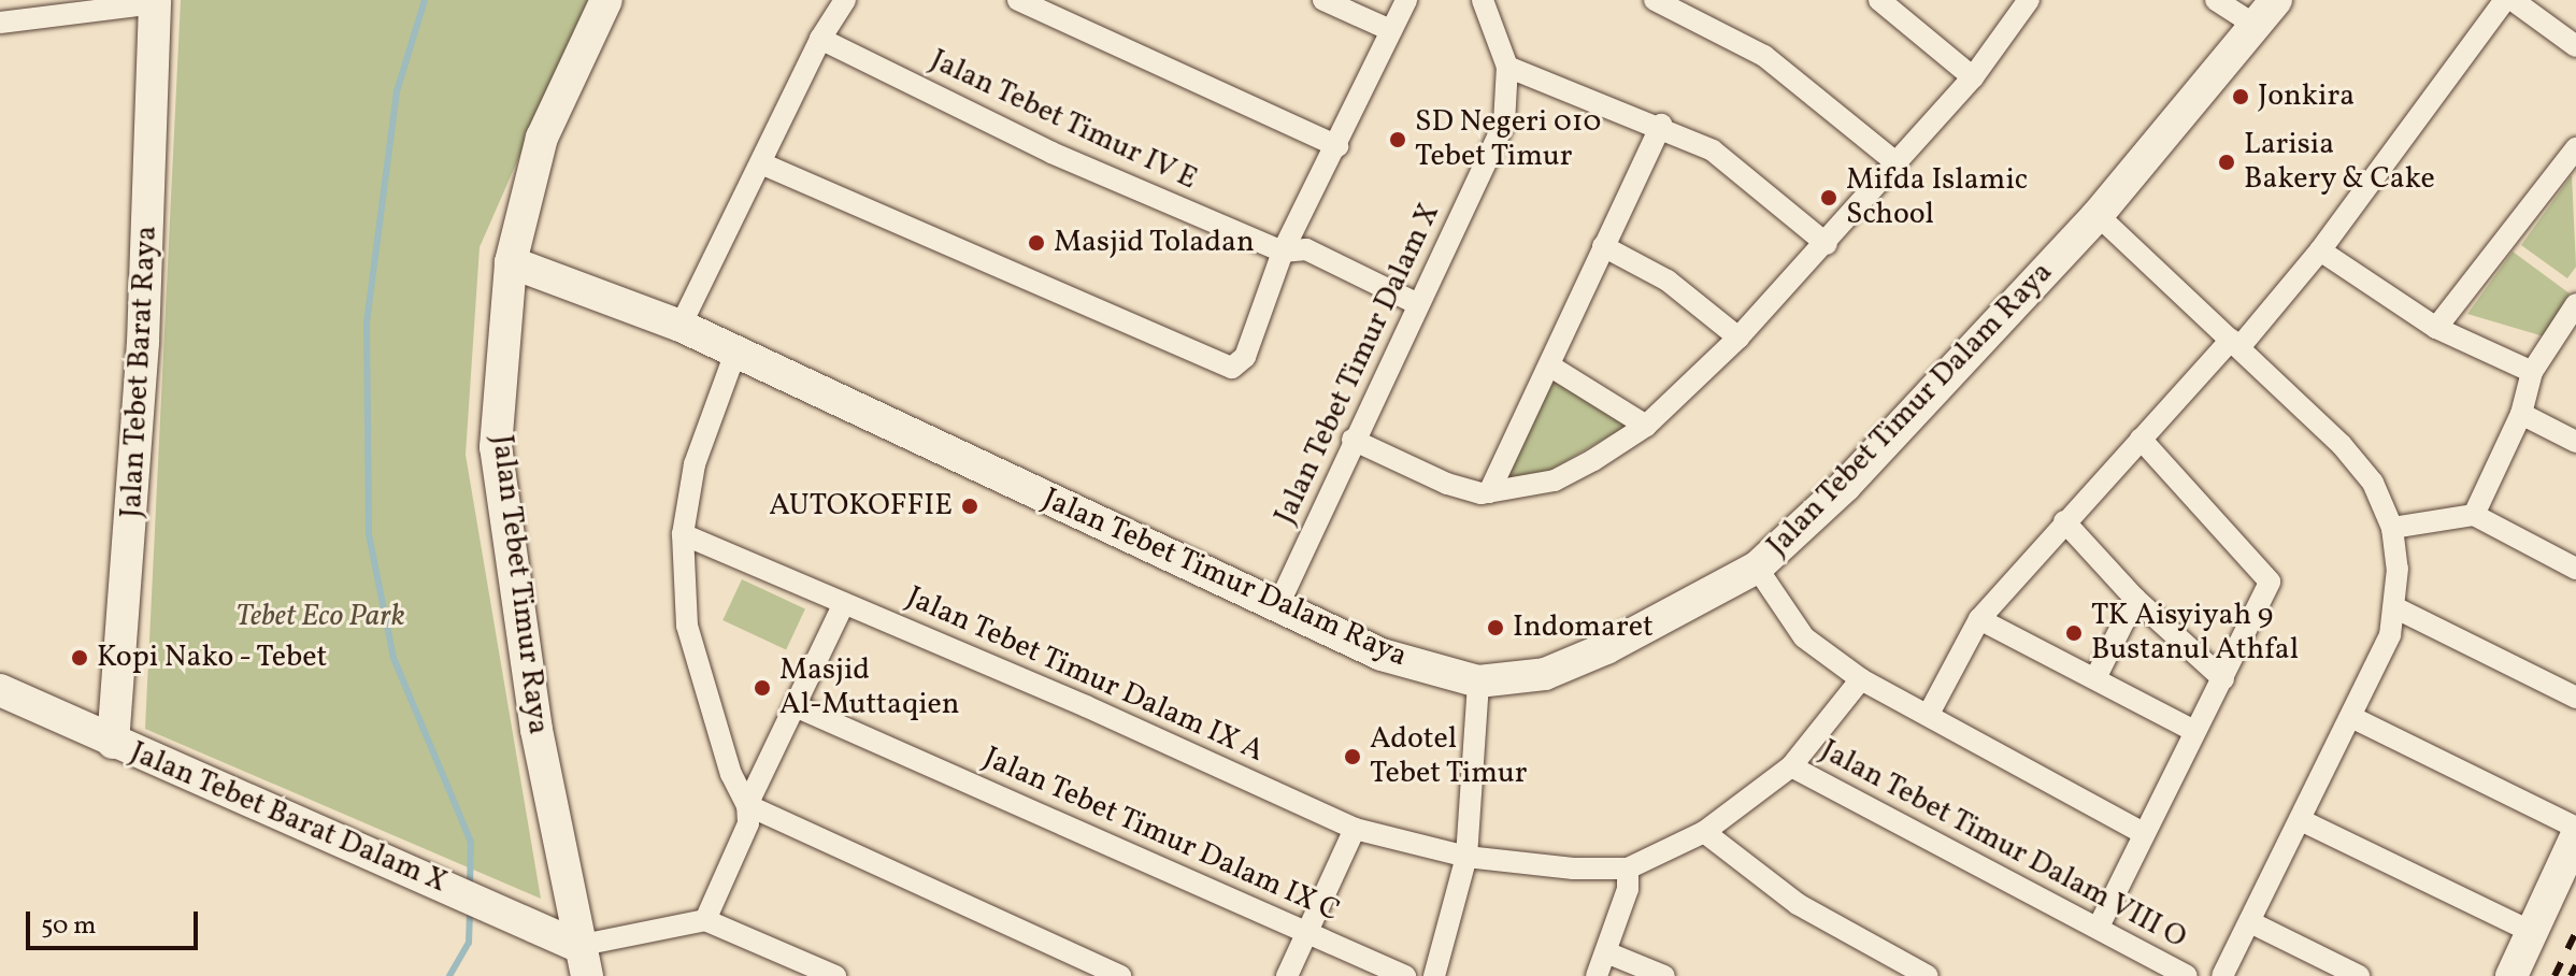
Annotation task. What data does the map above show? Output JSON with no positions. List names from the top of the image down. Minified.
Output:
{"streets":{"street":["Jalan Tebet Timur IV E","Jalan Tebet Timur Dalam X","Jalan Tebet Barat Raya","Jalan Tebet Timur Dalam Raya","Jalan Tebet Timur Raya","Jalan Tebet Timur Dalam IX A","Jalan Tebet Barat Dalam X","Jalan Tebet Timur Dalam IX C","Jalan Tebet Timur Dalam VIII O"]},"crossings":[["Jalan Tebet Timur IV E","Jalan Tebet Timur Dalam X"],["Jalan Tebet Timur Dalam X","Jalan Tebet Timur Dalam Raya"],["Jalan Tebet Barat Raya","Jalan Tebet Barat Dalam X"],["Jalan Tebet Timur Dalam Raya","Jalan Tebet Timur Raya"],["Jalan Tebet Timur Raya","Jalan Tebet Barat Dalam X"]],"parks":["Tebet Eco Park"],"places":["Jonkira","SD Negeri 010 Tebet Timur","Larisia Bakery & Cake","Mifda Islamic School","Masjid Toladan","AUTOKOFFIE","Indomaret","TK Aisyiyah 9 Bustanul Athfal","Kopi Nako - Tebet","Masjid Al-Muttaqien","Adotel Tebet Timur"],"scale_bar":"50 m"}
